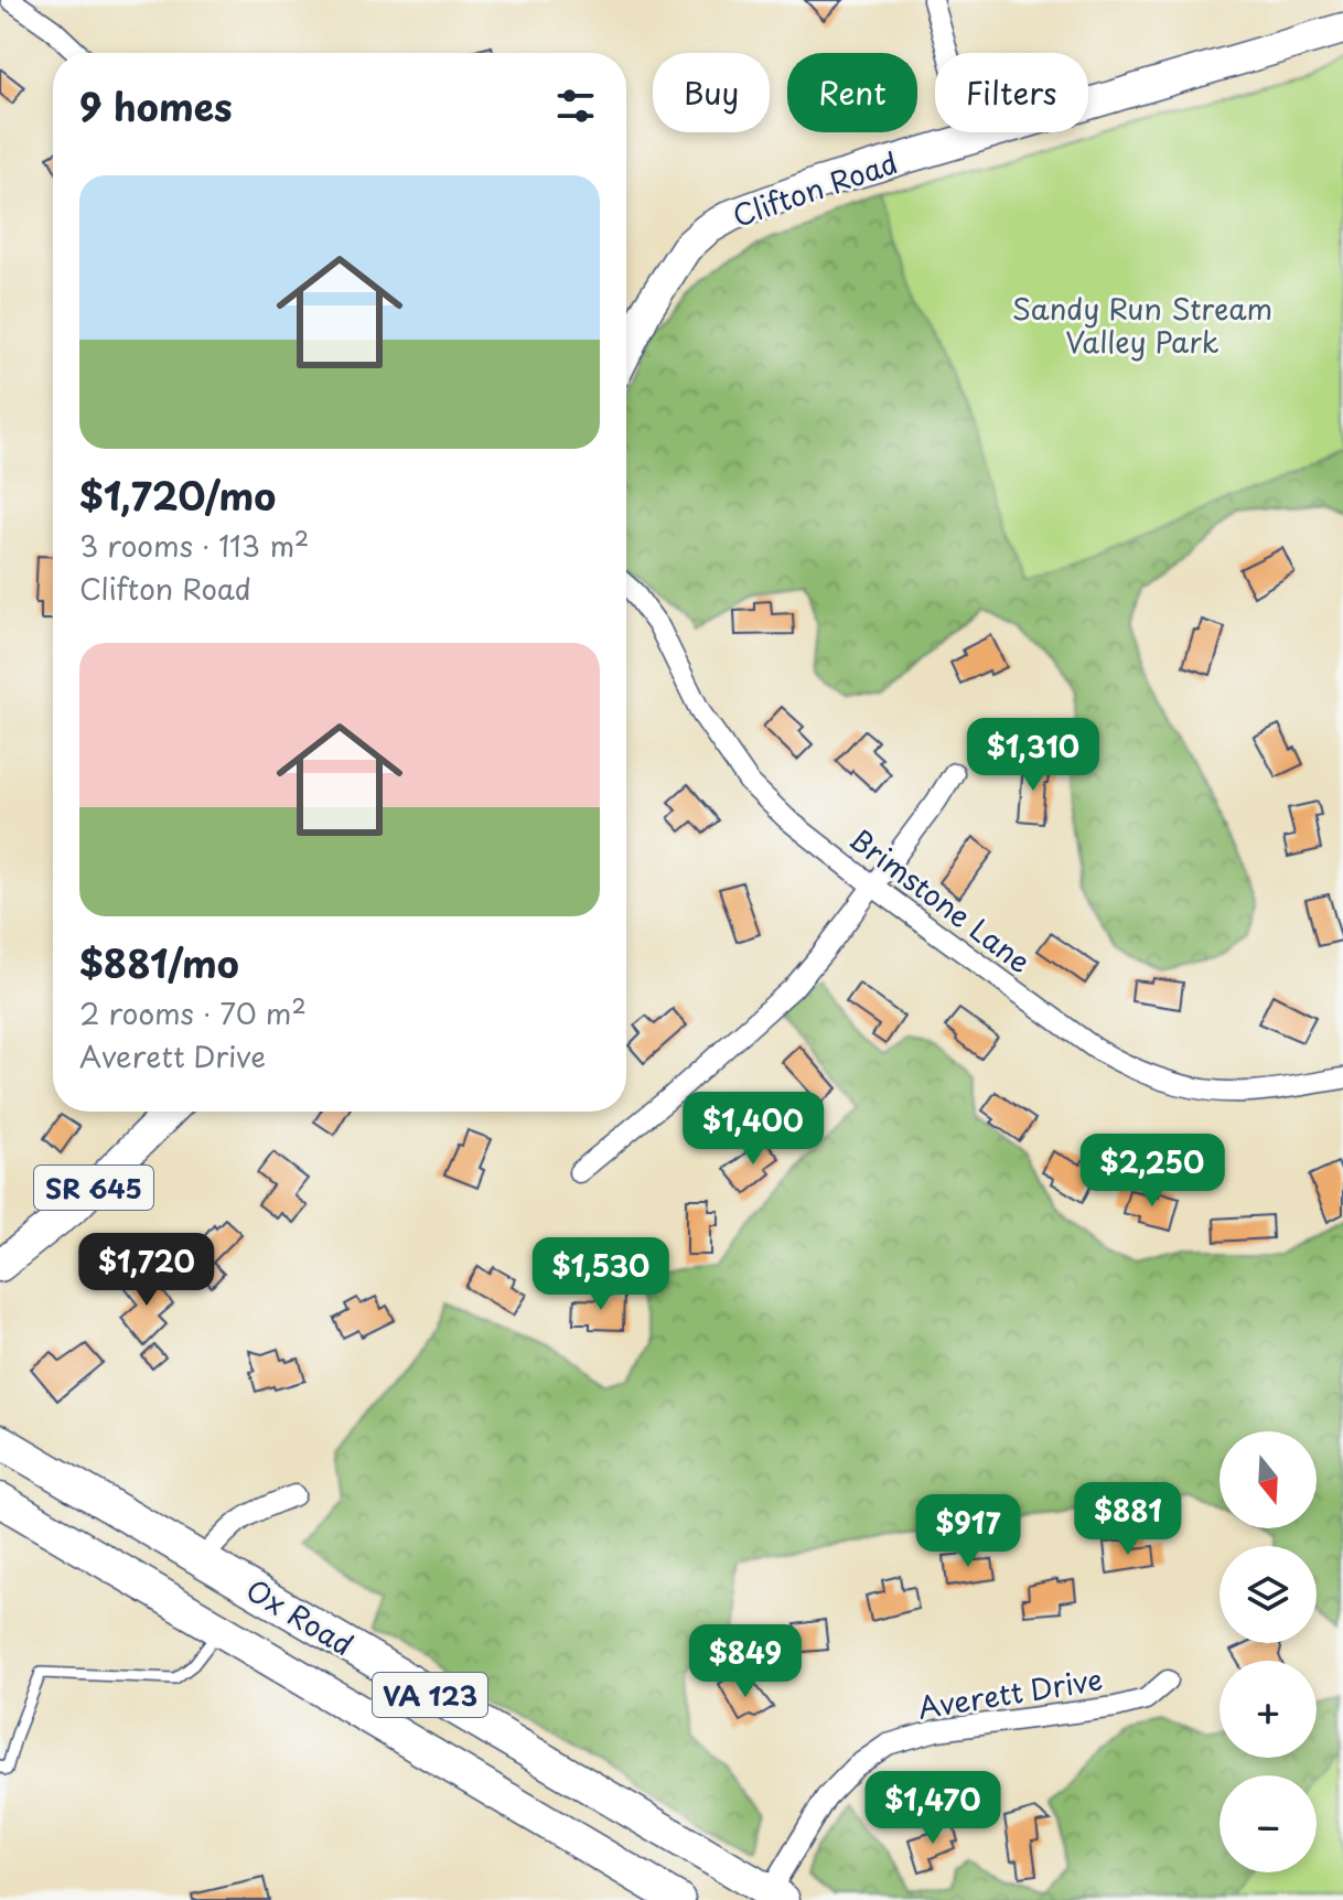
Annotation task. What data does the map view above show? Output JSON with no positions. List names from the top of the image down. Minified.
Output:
{"streets":{"highway":["Ox Road","VA 123"],"main road":["Clifton Road","SR 645"],"street":["Brimstone Lane","Averett Drive"]},"crossings":[["Ox Road","Averett Drive"]],"parks":["Sandy Run Stream Valley Park"],"north":"bottom","page":{"chip":["Buy","Rent","Filters"],"heading":"9 homes","list":[{"name":"$1,720/mo","note":"3 rooms · 113 m² · Clifton Road"},{"name":"$881/mo","note":"2 rooms · 70 m² · Averett Drive"}],"price":["$1,310","$1,400","$2,250","$1,720","$1,530","$881","$917","$849","$1,470"],"map_buttons":["+","−"]}}
